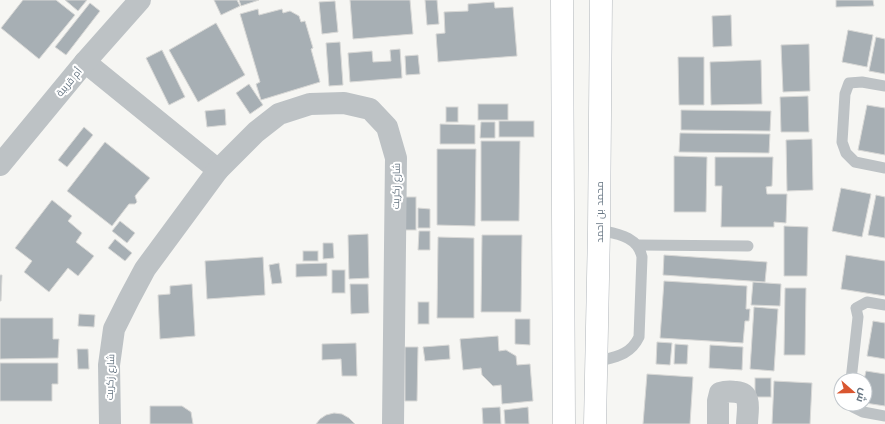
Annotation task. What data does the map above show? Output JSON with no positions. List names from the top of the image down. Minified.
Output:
{"streets":{"street":["أم قريبة","شارع زكريت","محمد بن احمد"]},"north":"right"}
